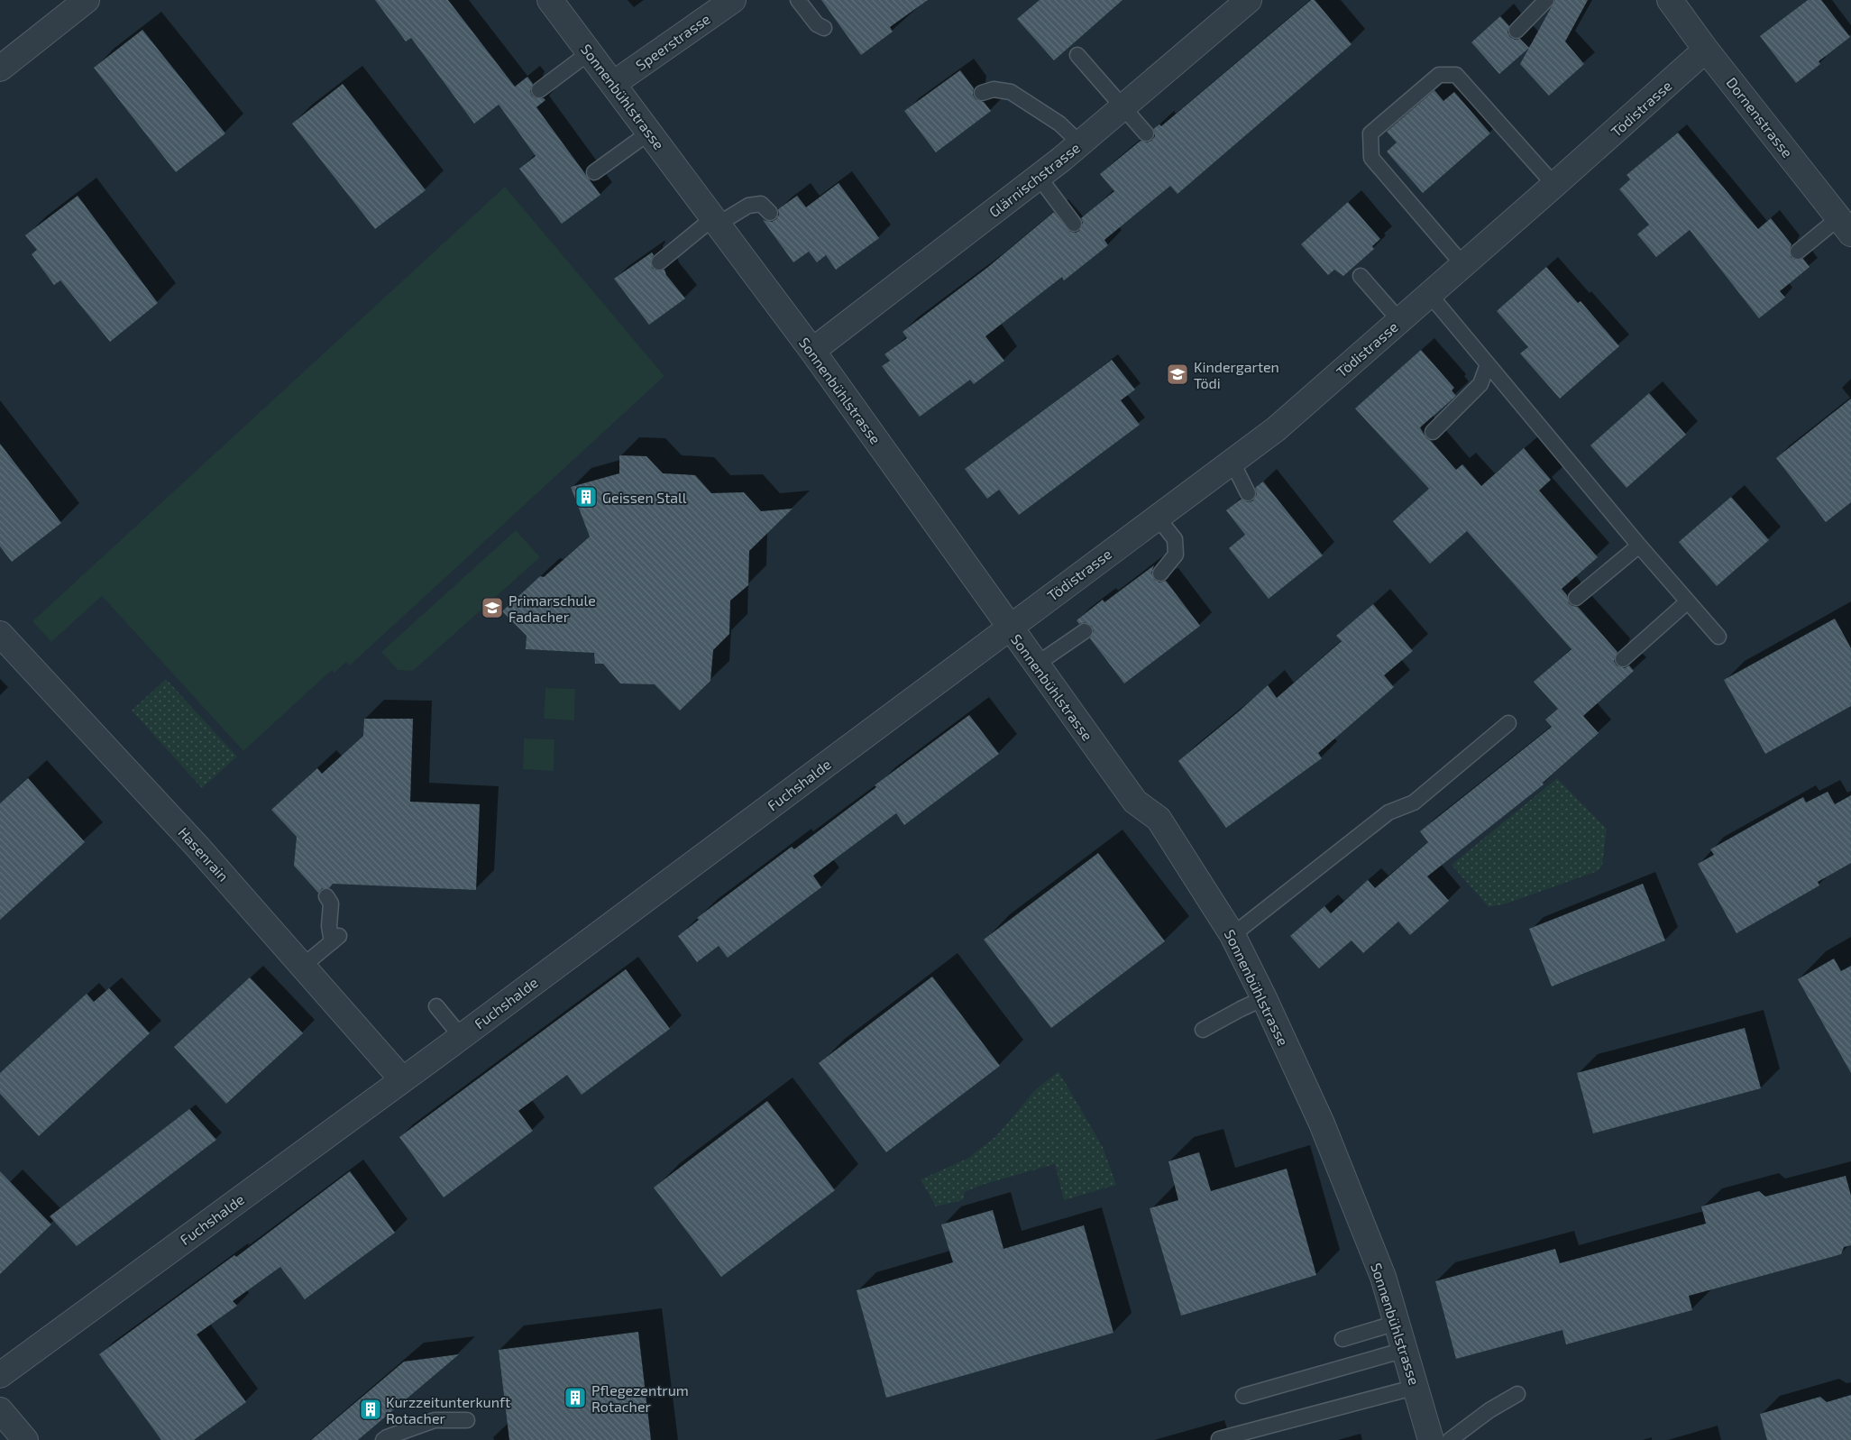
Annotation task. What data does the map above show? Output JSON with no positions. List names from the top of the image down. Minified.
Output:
{"streets":{"street":["Speerstrasse","Sonnenbühlstrasse","Tödistrasse","Dornenstrasse","Glärnischstrasse","Fuchshalde","Hasenrain"]},"crossings":[["Speerstrasse","Sonnenbühlstrasse"],["Sonnenbühlstrasse","Tödistrasse"],["Sonnenbühlstrasse","Glärnischstrasse"],["Sonnenbühlstrasse","Fuchshalde"],["Tödistrasse","Dornenstrasse"],["Tödistrasse","Fuchshalde"],["Fuchshalde","Hasenrain"]],"places":{"school or university":["Kindergarten Tödi","Primarschule Fadacher"],"building":["Geissen Stall","Pflegezentrum Rotacher","Kurzzeitunterkunft Rotacher"]}}
